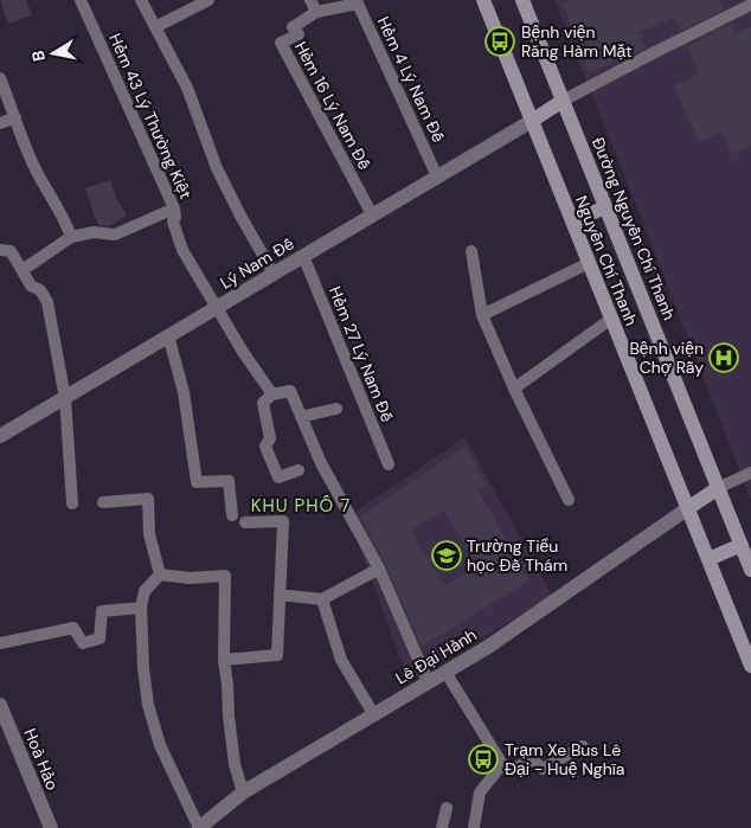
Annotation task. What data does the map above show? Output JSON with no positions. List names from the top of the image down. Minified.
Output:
{"streets":{"main road":["Đường Nguyễn Chí Thanh","Nguyễn Chí Thanh"],"street":["Lý Nam Đế","Lê Đại Hành","Hoà Hảo"],"lane":["Hẻm 4 Lý Nam Đế","Hẻm 16 Lý Nam Đế","Hẻm 43 Lý Thường Kiệt","Hẻm 27 Lý Nam Đế"]},"crossings":[["Hẻm 4 Lý Nam Đế","Hẻm 16 Lý Nam Đế"],["Hẻm 4 Lý Nam Đế","Lý Nam Đế"],["Hẻm 16 Lý Nam Đế","Lý Nam Đế"],["Hẻm 43 Lý Thường Kiệt","Lý Nam Đế"],["Nguyễn Chí Thanh","Lý Nam Đế"],["Nguyễn Chí Thanh","Lê Đại Hành"],["Lý Nam Đế","Hẻm 27 Lý Nam Đế"]],"districts":["KHU PHỐ 7"],"places":{"bus stop":["Bệnh viện Răng Hàm Mặt","Trạm Xe Bus Lê Đại - Huệ Nghĩa"],"hospital":["Bệnh viện Chợ Rẫy"],"school or university":["Trường Tiểu học Đề Thám"]},"north":"left"}
